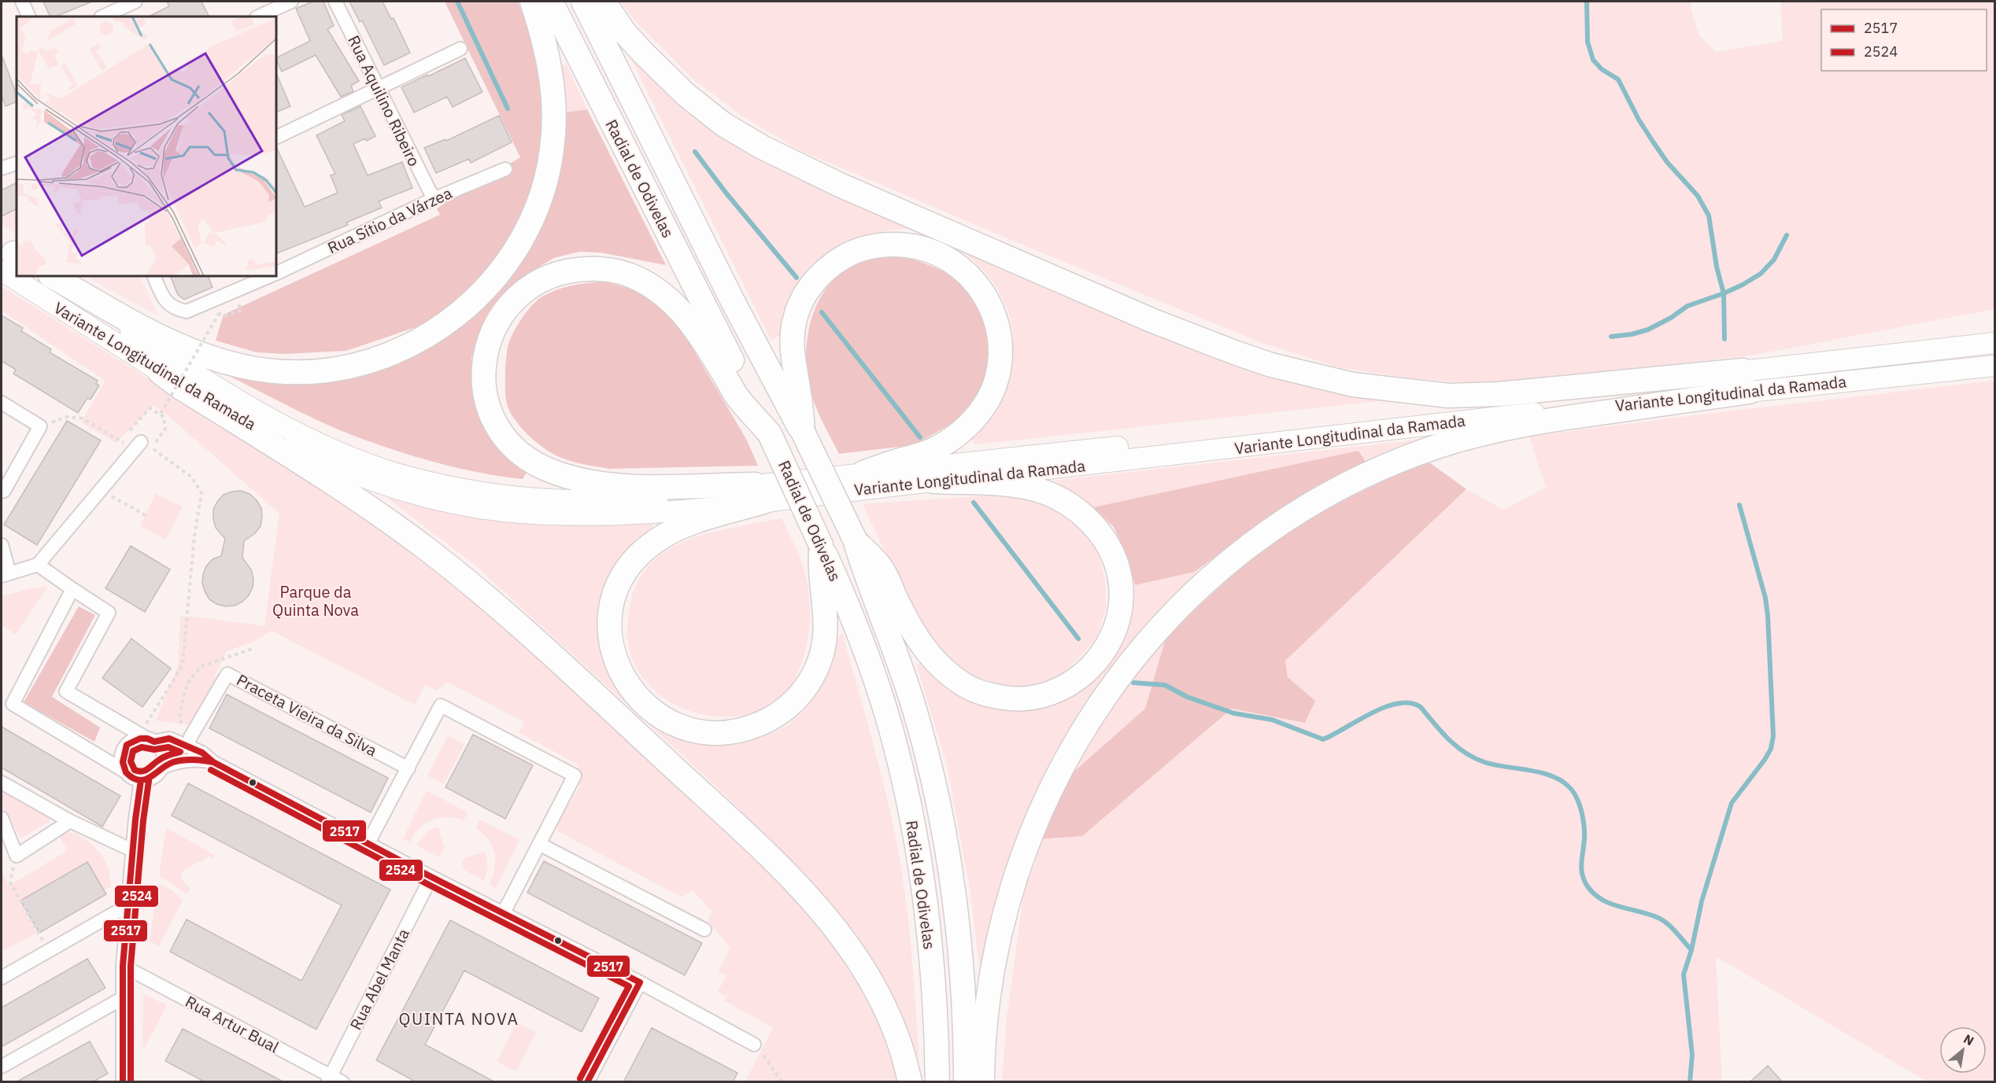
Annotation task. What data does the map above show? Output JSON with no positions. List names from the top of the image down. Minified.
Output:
{"streets":{"highway":["Radial de Odivelas"],"main road":["Variante Longitudinal da Ramada"],"street":["Rua Aquilino Ribeiro","Rua Sítio da Várzea","Praceta Vieira da Silva","Rua Abel Manta","Rua Artur Bual"]},"crossings":[["Rua Aquilino Ribeiro","Rua Sítio da Várzea"],["Rua Abel Manta","Rua Artur Bual"]],"districts":["QUINTA NOVA"],"parks":["Parque da Quinta Nova"],"lines":["transit line 2517","transit line 2524"],"legend":["2517","2524"],"north":"top right"}
